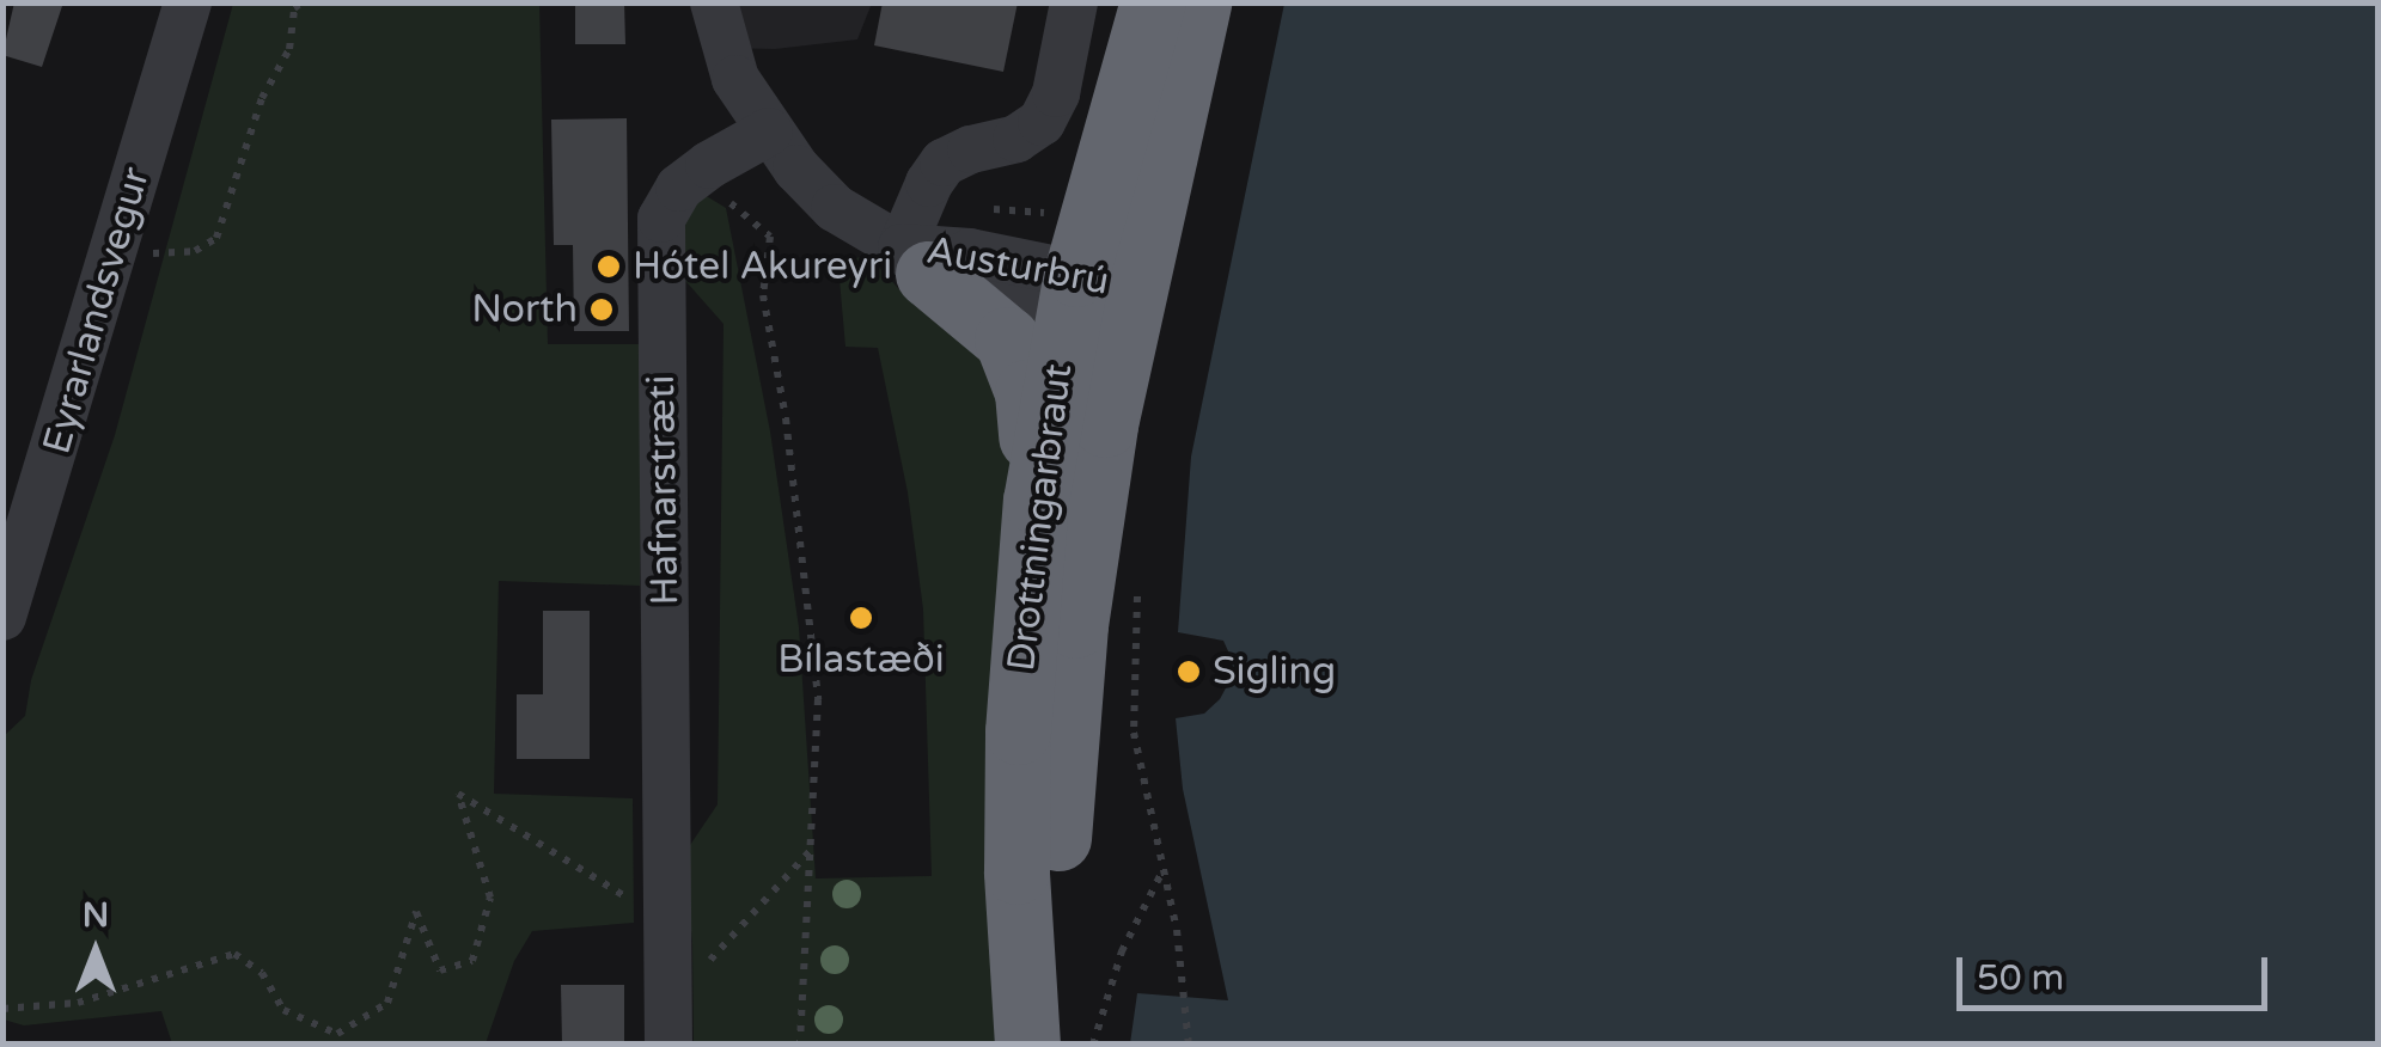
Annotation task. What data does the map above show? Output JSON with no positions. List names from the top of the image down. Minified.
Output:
{"streets":{"highway":["Drottningarbraut"],"street":["Austurbrú","Eyrarlandsvegur","Hafnarstræti"]},"crossings":[["Austurbrú","Hafnarstræti"],["Austurbrú","Drottningarbraut"]],"places":["Hótel Akureyri","North","Bílastæði","Sigling"],"scale_bar":"50 m","north":"top"}
